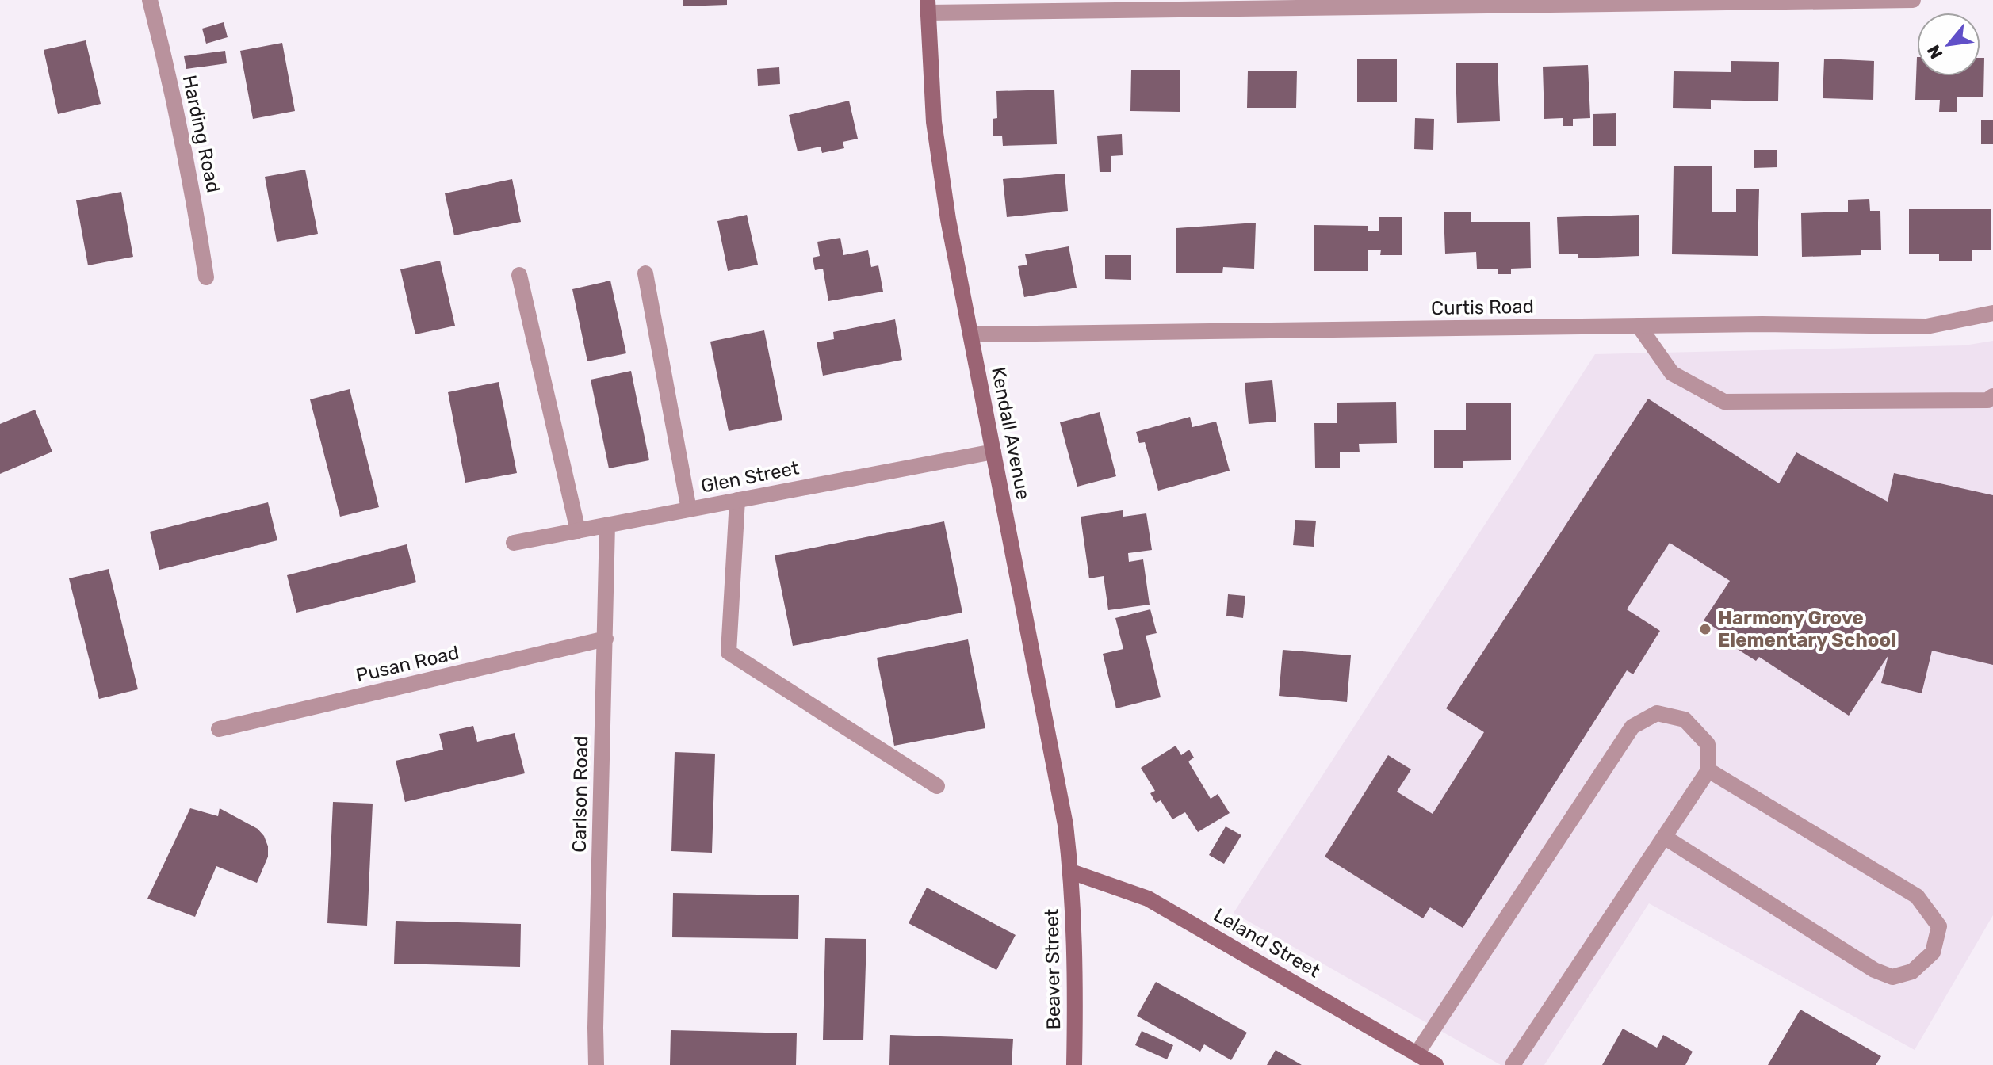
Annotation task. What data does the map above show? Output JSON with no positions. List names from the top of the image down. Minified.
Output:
{"streets":{"main road":["Kendall Avenue","Leland Street","Beaver Street"],"street":["Harding Road","Curtis Road","Glen Street","Pusan Road","Carlson Road"]},"crossings":[["Curtis Road","Kendall Avenue"],["Kendall Avenue","Glen Street"],["Kendall Avenue","Leland Street"],["Kendall Avenue","Beaver Street"],["Glen Street","Carlson Road"],["Pusan Road","Carlson Road"],["Leland Street","Beaver Street"]],"places":["Harmony Grove Elementary School"],"north":"bottom left"}
